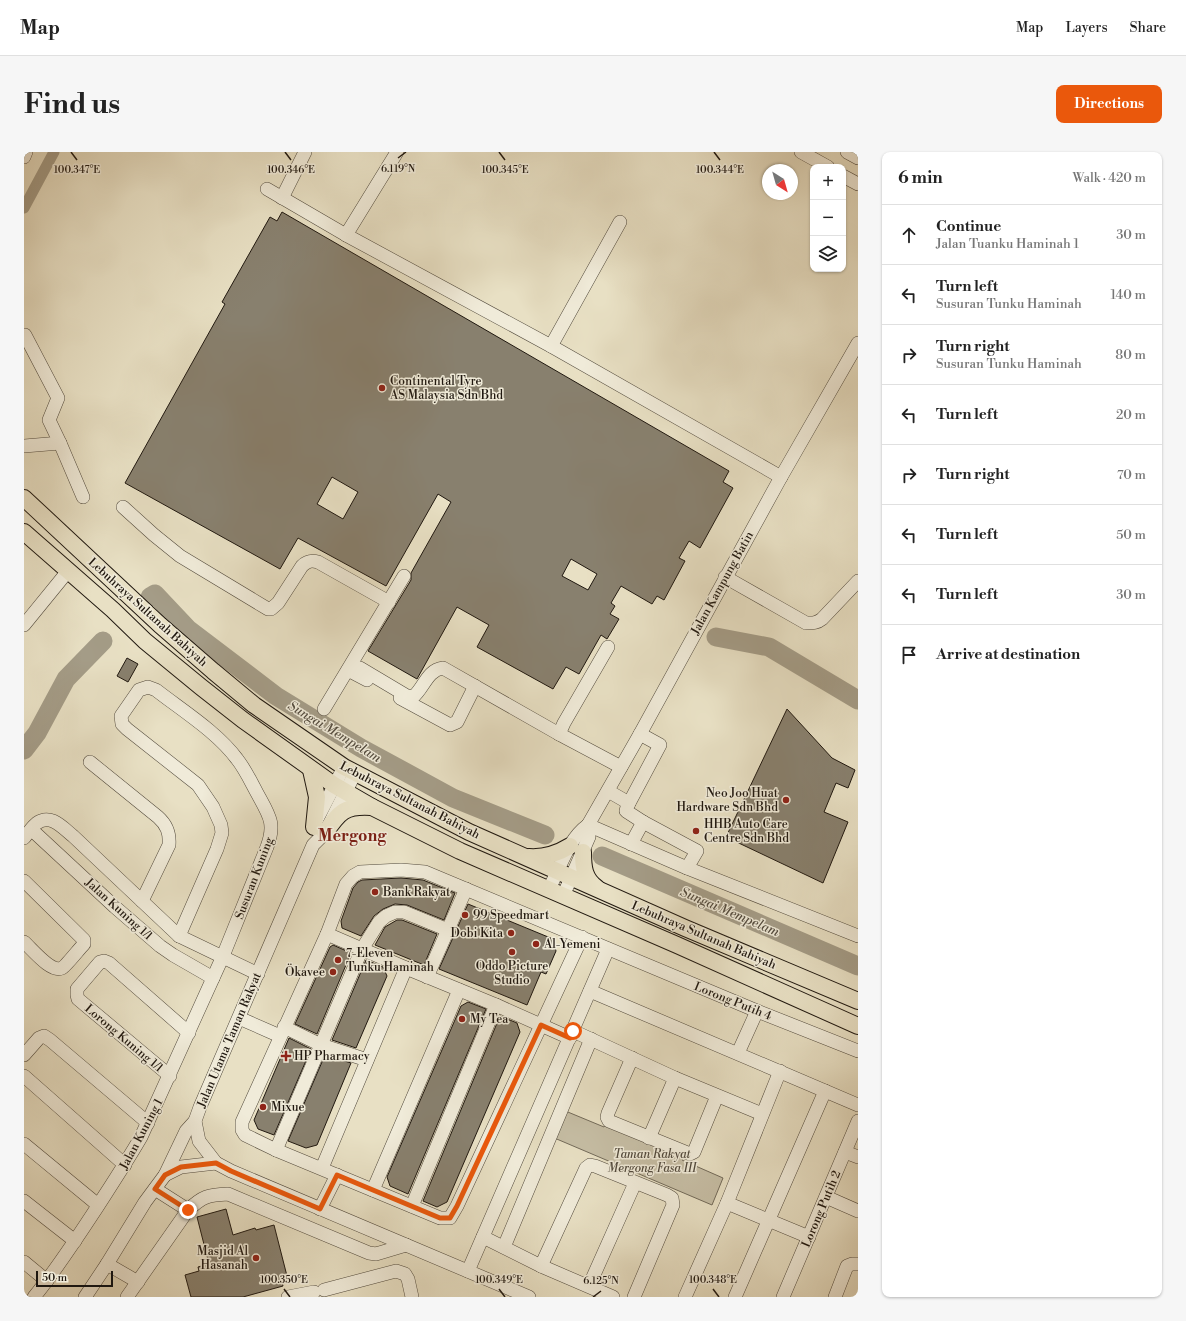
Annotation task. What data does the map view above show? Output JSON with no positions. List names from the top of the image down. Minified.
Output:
{"streets":{"main road":["Lebuhraya Sultanah Bahiyah"],"street":["Jalan Kampung Batin","Susuran Kuning","Jalan Kuning 1/1","Lorong Putih 4","Lorong Kuning 1/1","Jalan Utama Taman Rakyat","Jalan Kuning 1","Lorong Putih 2"]},"crossings":[["Jalan Kampung Batin","Lebuhraya Sultanah Bahiyah"],["Lebuhraya Sultanah Bahiyah","Jalan Utama Taman Rakyat"],["Susuran Kuning","Jalan Kuning 1"],["Jalan Kuning 1/1","Jalan Kuning 1"],["Lorong Kuning 1/1","Jalan Kuning 1"]],"districts":["Mergong"],"water":["Sungai Mempelam"],"parks":["Taman Rakyat Mergong Fasa III"],"places":{"other":["Continental Tyre AS Malaysia Sdn Bhd","Neo Joo Huat Hardware Sdn Bhd","HHB Auto Care Centre Sdn Bhd","Bank Rakyat","99 Speedmart","Dobi Kita","Al-Yemeni","Oddo Picture Studio","7-Eleven Tunku Haminah","Ökavee","My Tea","Mixue","Masjid Al Hasanah"],"health":["HP Pharmacy"]},"scale_bar":"50 m","north":"bottom right","page":{"header":"Map","nav":["Map","Layers","Share"],"buttons":"Directions","title":"Find us","heading":["6 min","Walk · 420 m"],"map_buttons":["+","−"],"list":[["Continue","Jalan Tuanku Haminah 1","30 m"],["Turn left","Susuran Tunku Haminah","140 m"],["Turn right","Susuran Tunku Haminah","80 m"],["Turn left","20 m"],["Turn right","70 m"],["Turn left","50 m"],["Turn left","30 m"],"Arrive at destination"],"scale":"50 m"},"coordinates":["6.119°N","100.346°E","100.345°E","100.344°E","100.347°E","100.350°E","100.349°E","100.348°E","6.125°N"]}
